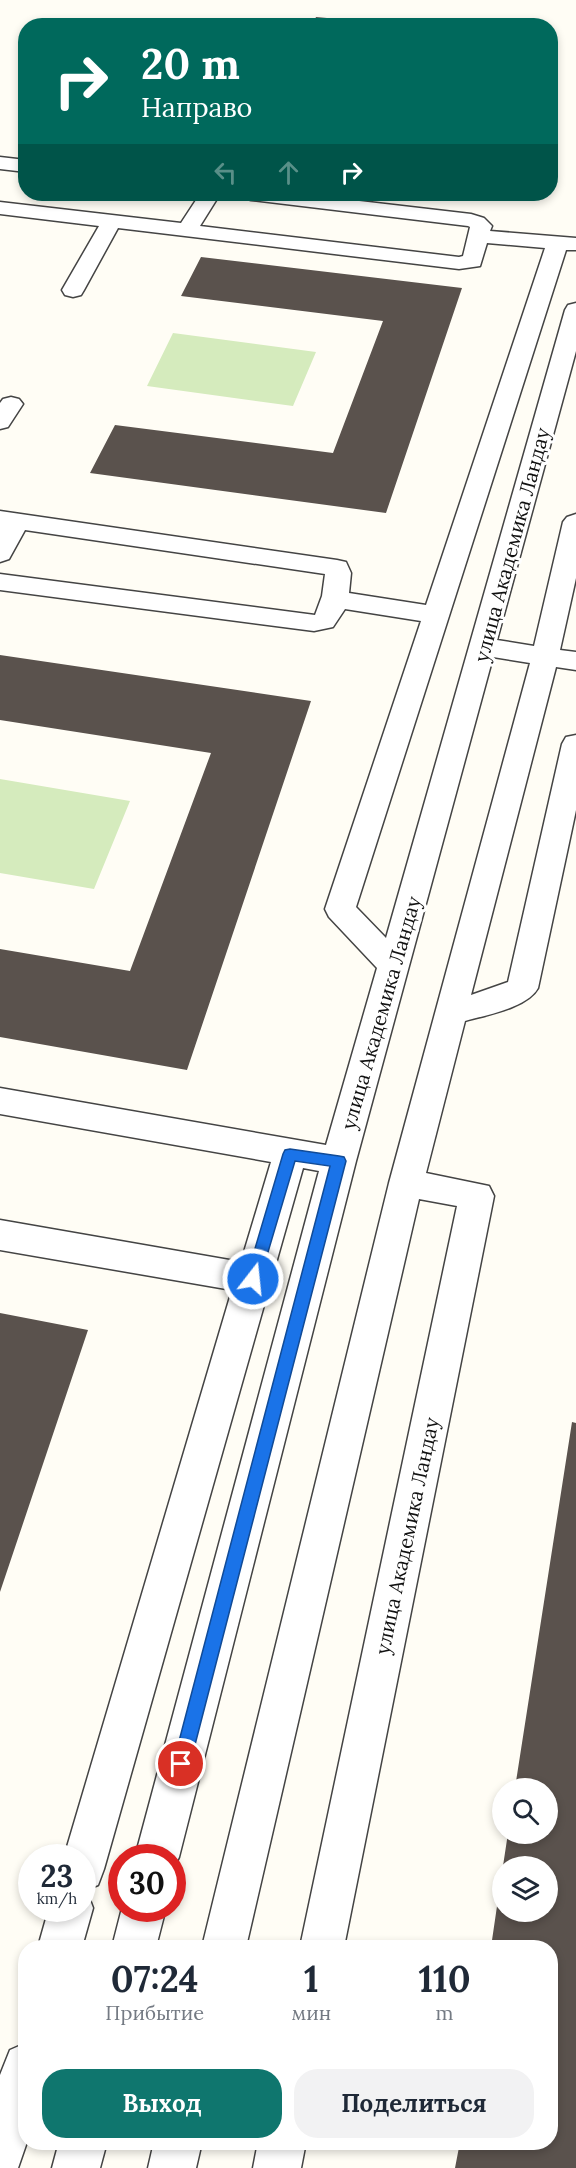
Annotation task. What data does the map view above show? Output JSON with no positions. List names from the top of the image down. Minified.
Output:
{"streets":{"street":["улица Академика Ландау"]},"page":{"turn":["20 m","Направо"],"speed":"23 km/h","limit":"30","eta":["07:24","Прибытие","1","мин","110","m"],"buttons":["Выход","Поделиться"]}}
